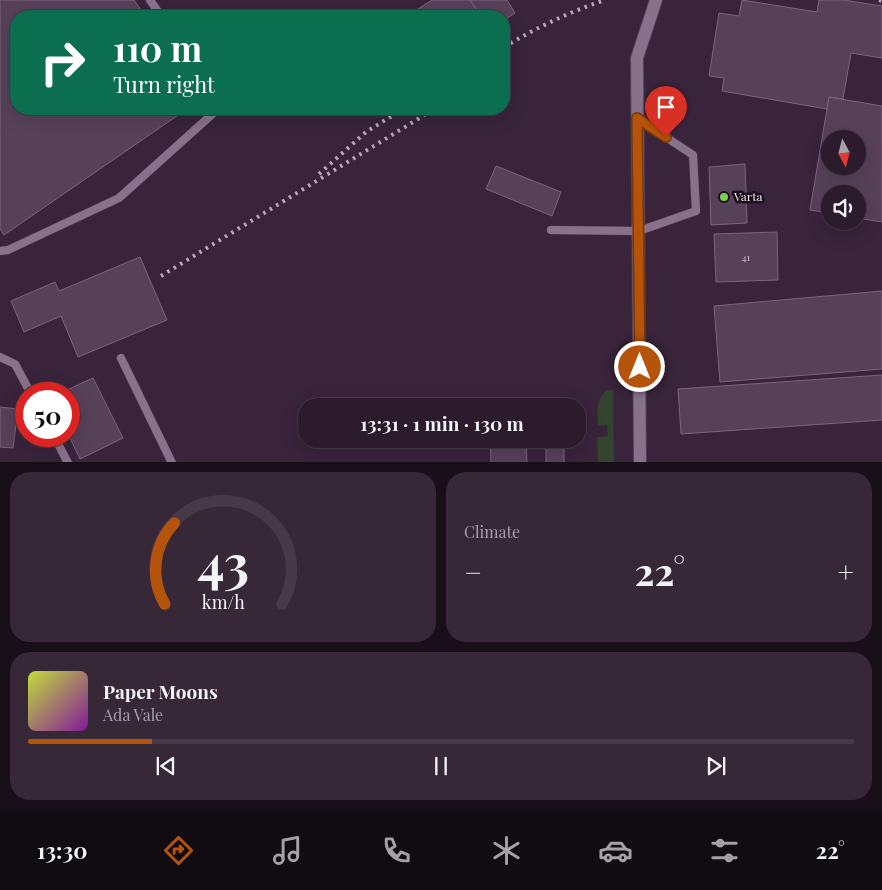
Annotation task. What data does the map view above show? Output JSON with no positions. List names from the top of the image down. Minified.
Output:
{"places":["Varta"],"house_numbers":["41"],"north":"bottom","page":{"turn":["110 m","Turn right"],"limit":"50","trip":"13:31 · 1 min · 130 m","tile":"Climate","heat":["−","22°","+"],"song":["Paper Moons","Ada Vale"],"tabs":["13:30","22°"],"gauge":["43","km/h"]}}
